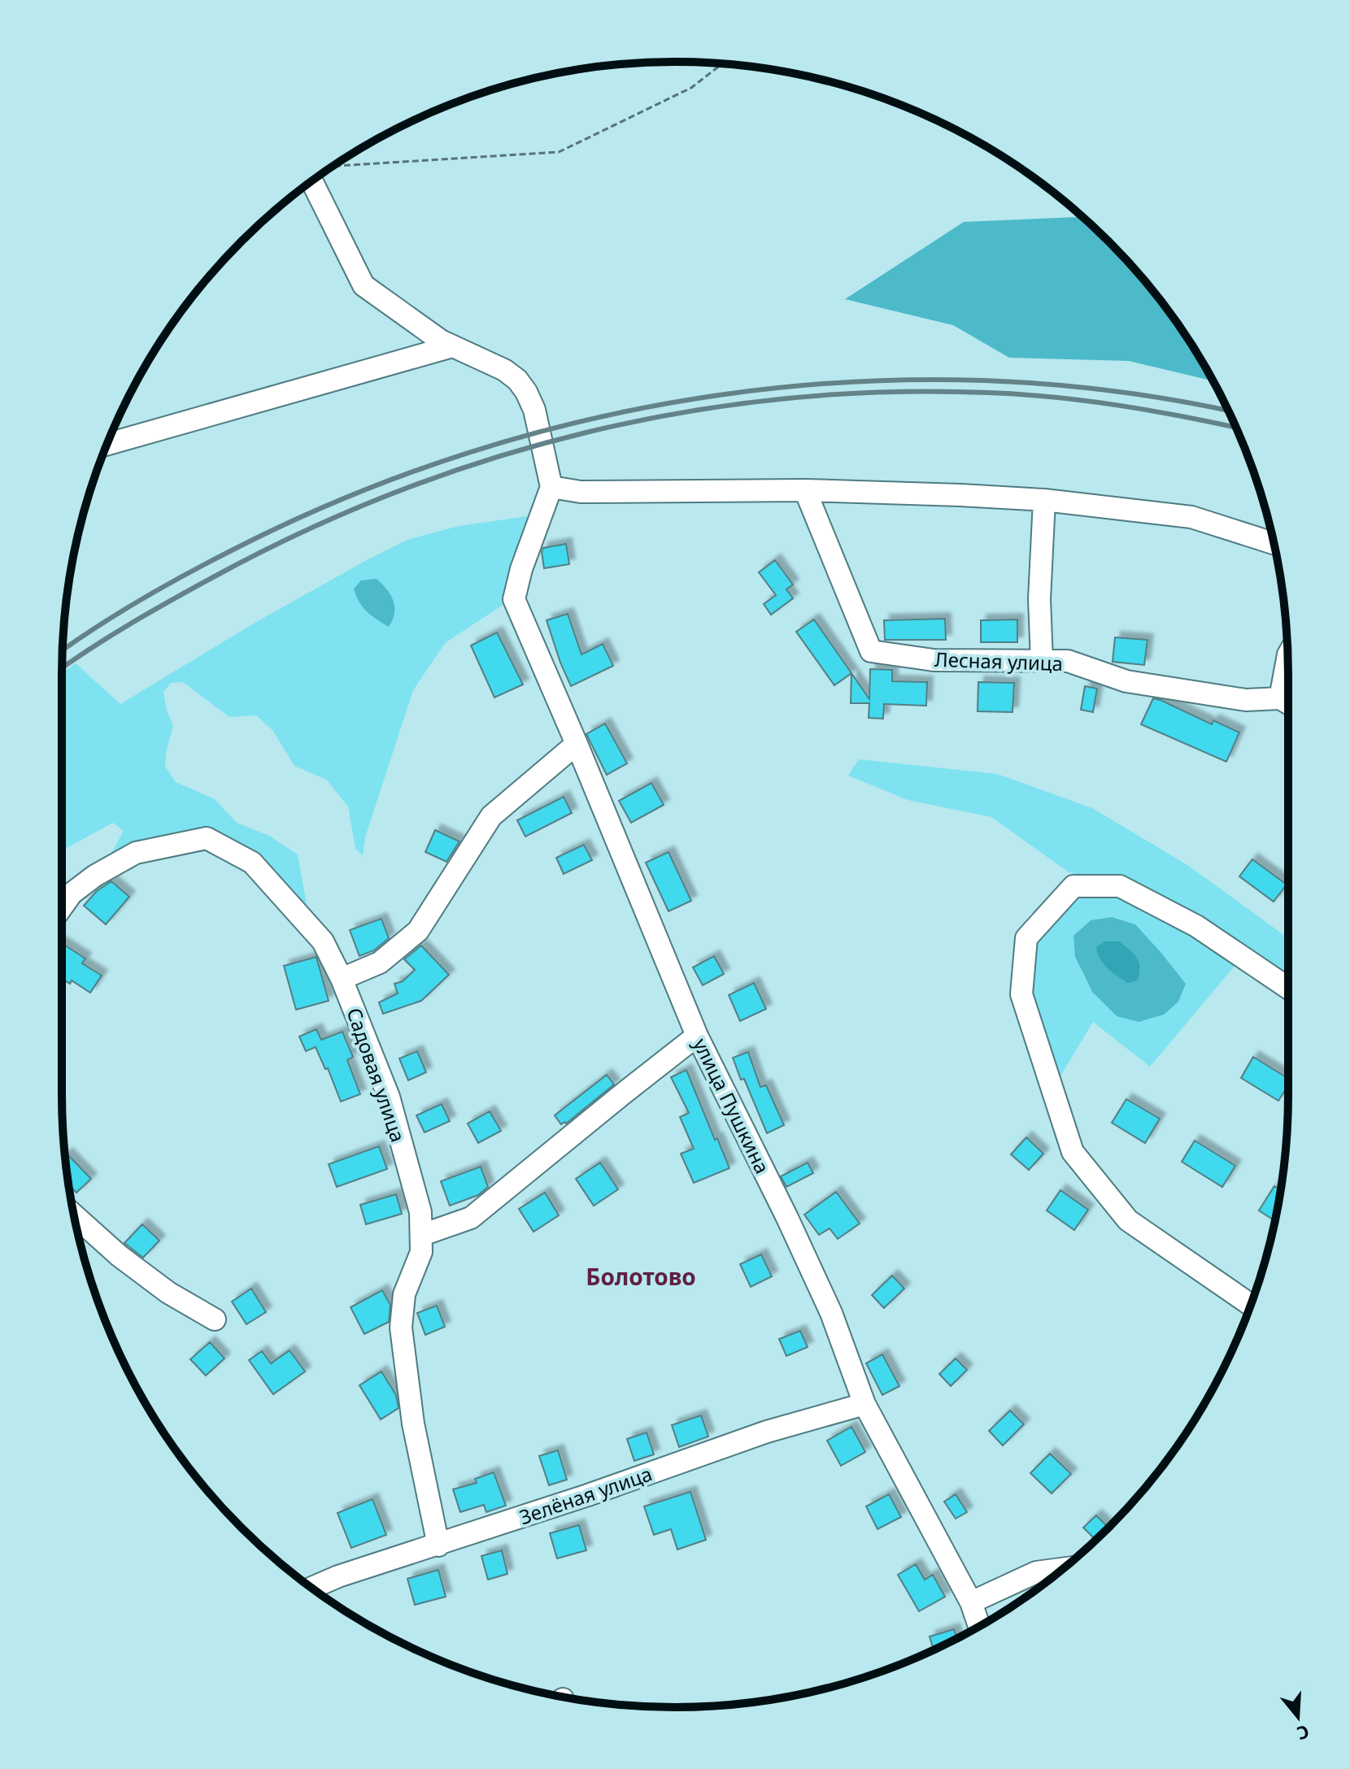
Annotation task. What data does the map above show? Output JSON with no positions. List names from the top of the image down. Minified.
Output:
{"streets":{"street":["Лесная улица","Садовая улица","улица Пушкина","Зелёная улица"]},"crossings":[["Садовая улица","Зелёная улица"],["улица Пушкина","Зелёная улица"]],"districts":["Болотово"],"north":"bottom"}
